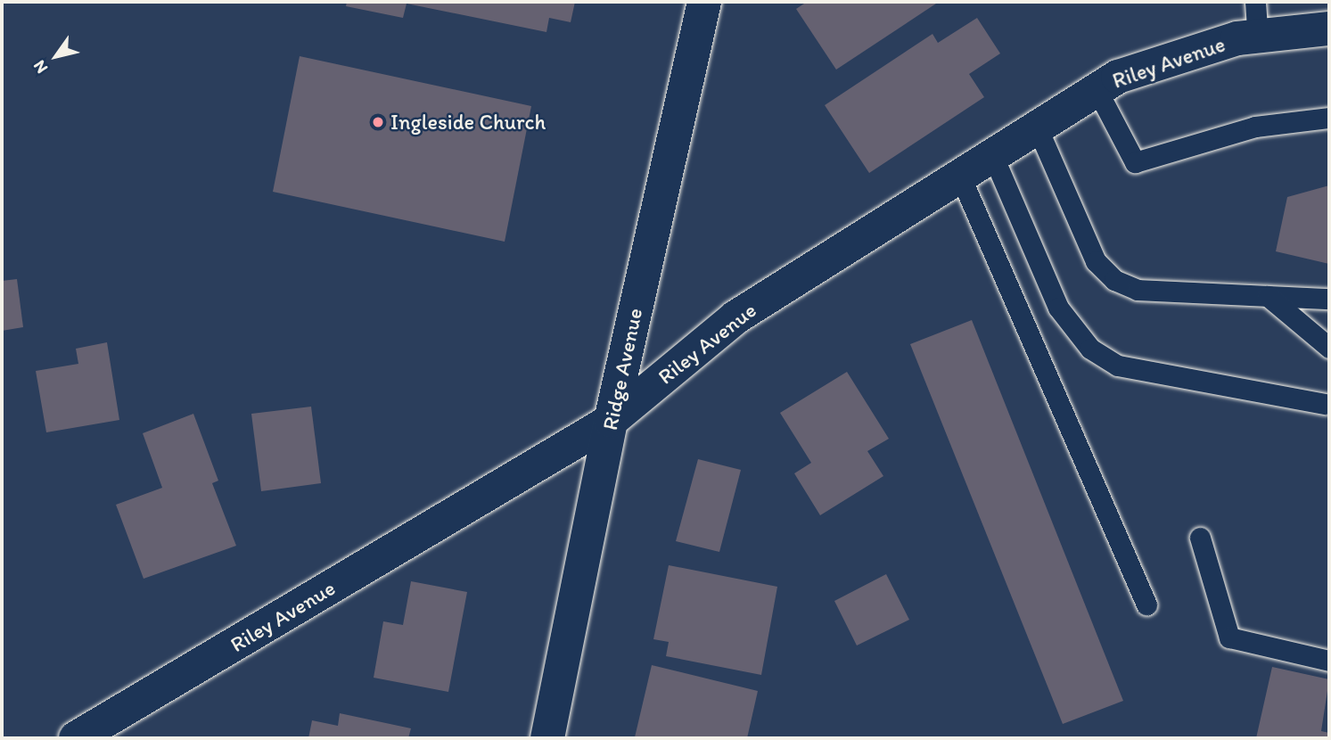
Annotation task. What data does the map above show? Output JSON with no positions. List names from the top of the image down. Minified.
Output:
{"streets":{"street":["Riley Avenue","Ridge Avenue"]},"crossings":[["Riley Avenue","Ridge Avenue"]],"places":["Ingleside Church"],"north":"bottom left"}
